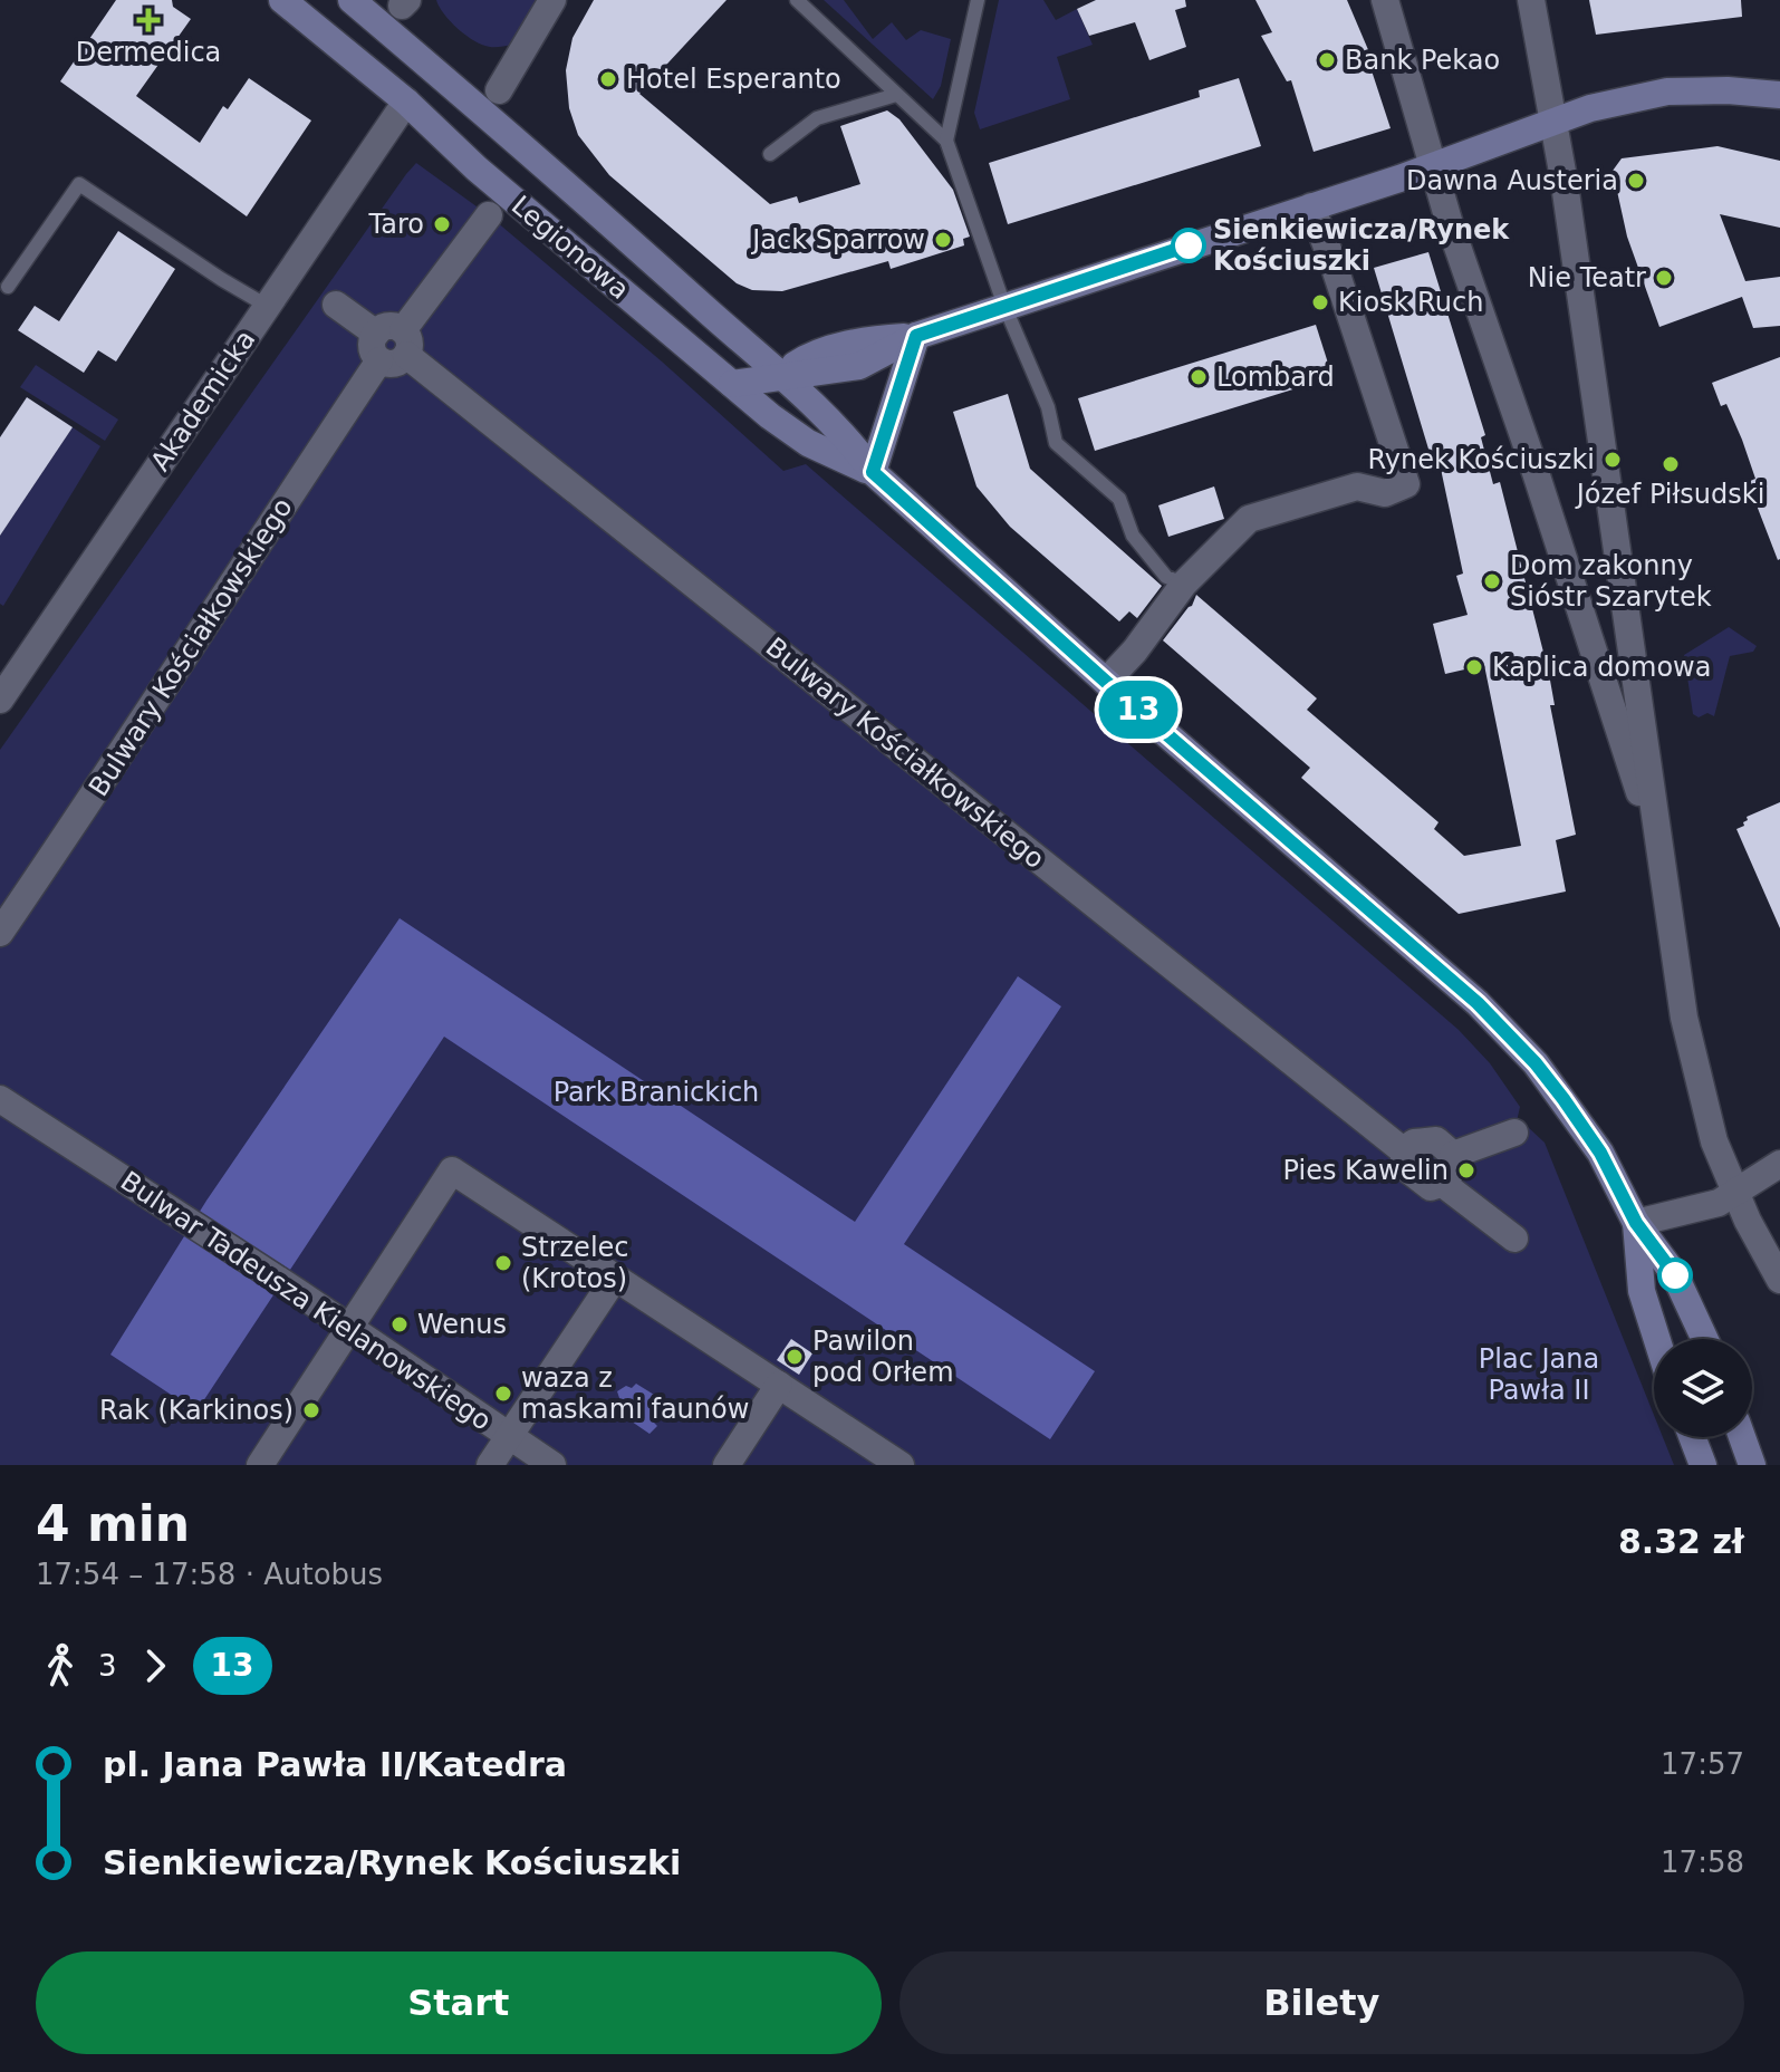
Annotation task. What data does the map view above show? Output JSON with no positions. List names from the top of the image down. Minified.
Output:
{"streets":{"main road":["Legionowa"],"street":["Akademicka","Bulwary Kościałkowskiego","Bulwar Tadeusza Kielanowskiego"]},"crossings":[["Legionowa","Akademicka"]],"parks":["Park Branickich","Plac Jana Pawła II"],"places":{"health":["Dermedica"],"other":["Bank Pekao","Hotel Esperanto","Dawna Austeria","Taro","Jack Sparrow","Sienkiewicza/Rynek Kościuszki","Nie Teatr","Kiosk Ruch","Lombard","Rynek Kościuszki","Józef Piłsudski","Dom zakonny Sióstr Szarytek","Kaplica domowa","Pies Kawelin","Strzelec (Krotos)","Wenus","Pawilon pod Orłem","waza z maskami faunów","Rak (Karkinos)"]},"lines":["bus line 13"],"page":{"on_map":"13","heading":["4 min","17:54 – 17:58 · Autobus","8.32 zł"],"legs":["3","13"],"list":[{"name":"pl. Jana Pawła II/Katedra","value":"17:57"},{"name":"Sienkiewicza/Rynek Kościuszki","value":"17:58"}],"buttons":["Start","Bilety"]}}
